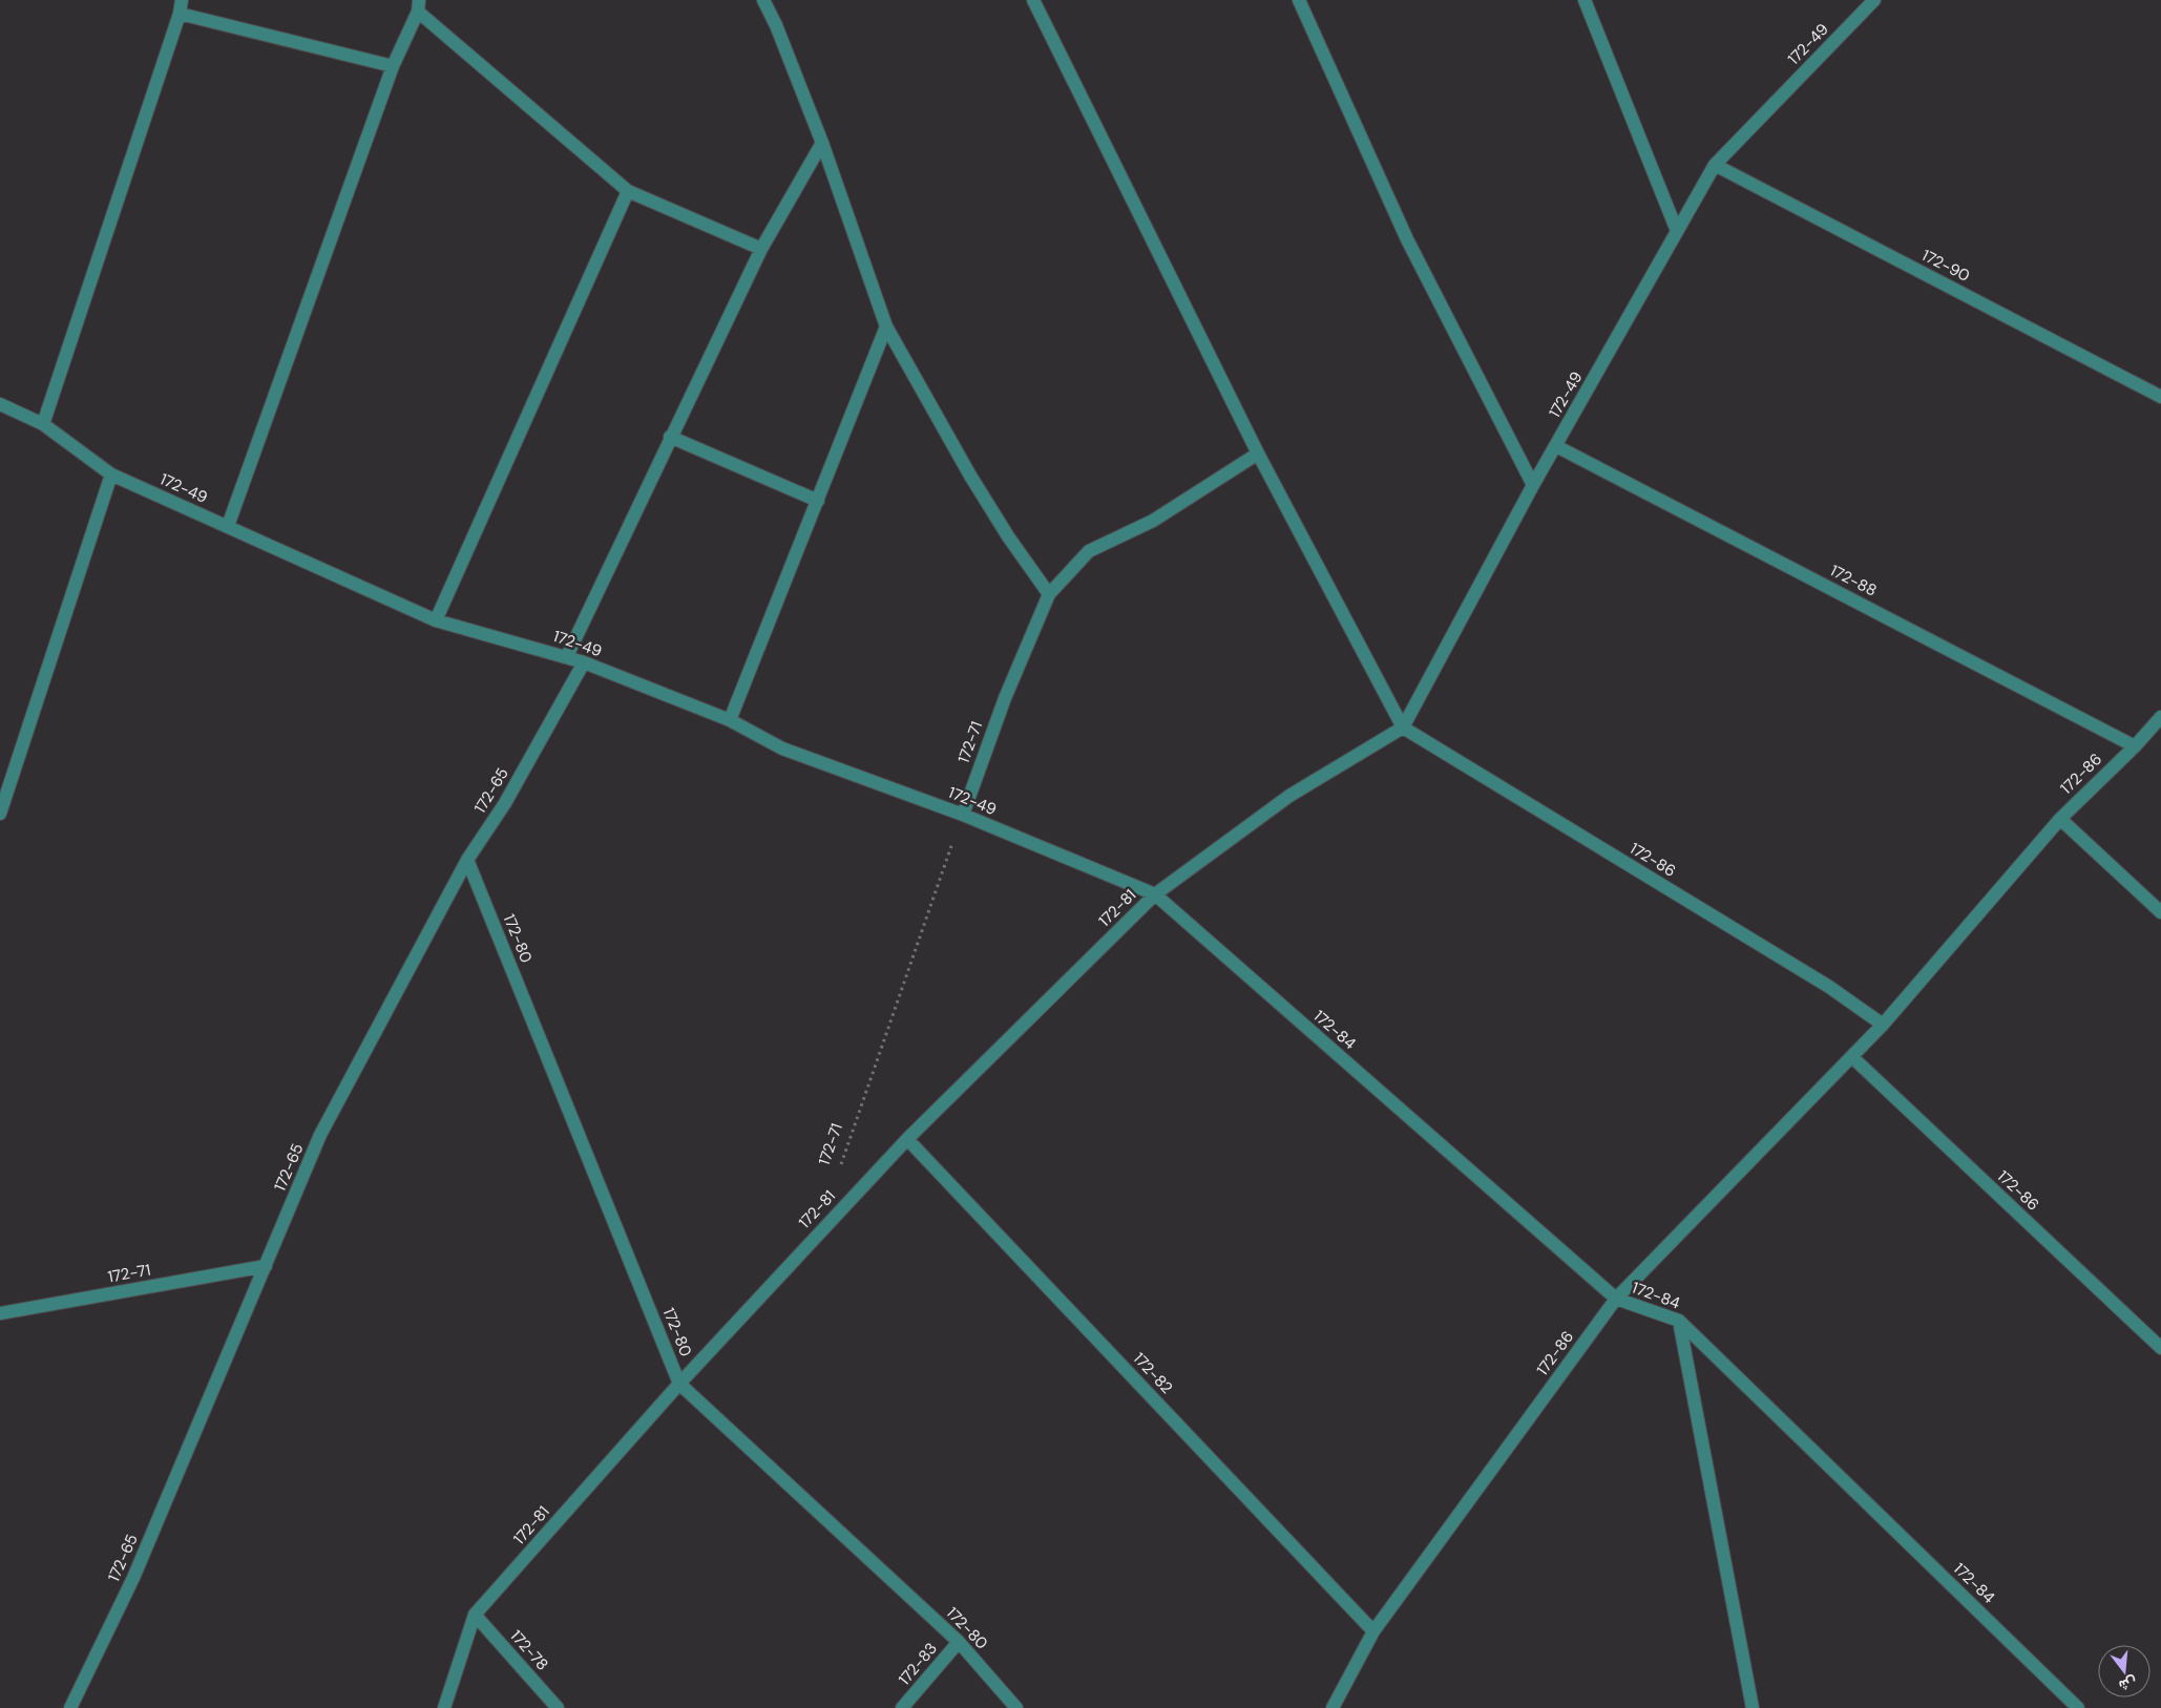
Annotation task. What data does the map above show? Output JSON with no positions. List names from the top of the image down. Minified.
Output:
{"streets":{"street":["172-49","172-90","172-88","172-71","172-86","172-65","172-81","172-80","172-84","172-82","172-78","172-83"]},"crossings":[["172-49","172-90"],["172-49","172-88"],["172-49","172-71"],["172-49","172-86"],["172-49","172-65"],["172-49","172-81"],["172-49","172-84"],["172-88","172-86"],["172-71","172-65"],["172-86","172-81"],["172-86","172-84"],["172-86","172-82"],["172-65","172-80"],["172-81","172-80"],["172-81","172-84"],["172-81","172-82"],["172-81","172-78"],["172-80","172-83"]],"north":"bottom"}
